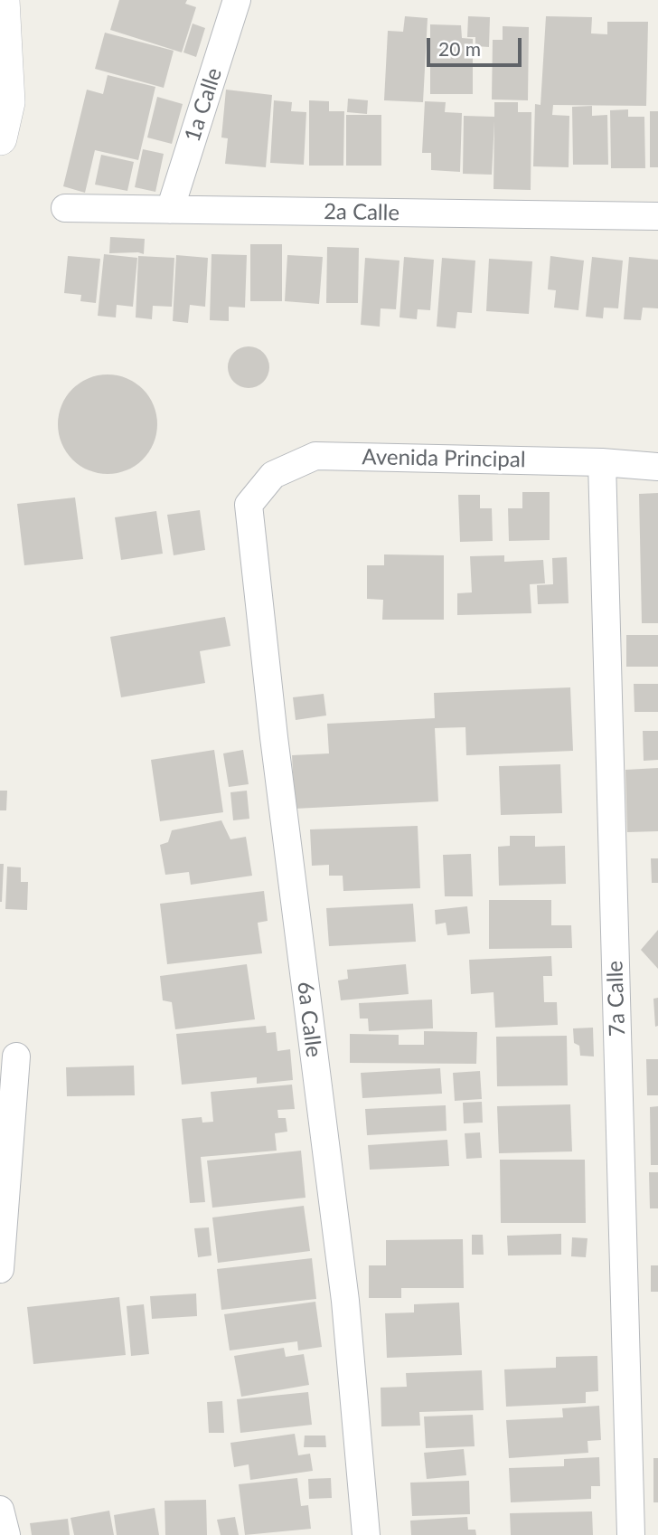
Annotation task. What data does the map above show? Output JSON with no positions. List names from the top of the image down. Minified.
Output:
{"streets":{"street":["1a Calle","2a Calle","Avenida Principal","7a Calle","6a Calle"]},"crossings":[["1a Calle","2a Calle"],["Avenida Principal","7a Calle"],["Avenida Principal","6a Calle"]],"scale_bar":"20 m"}
